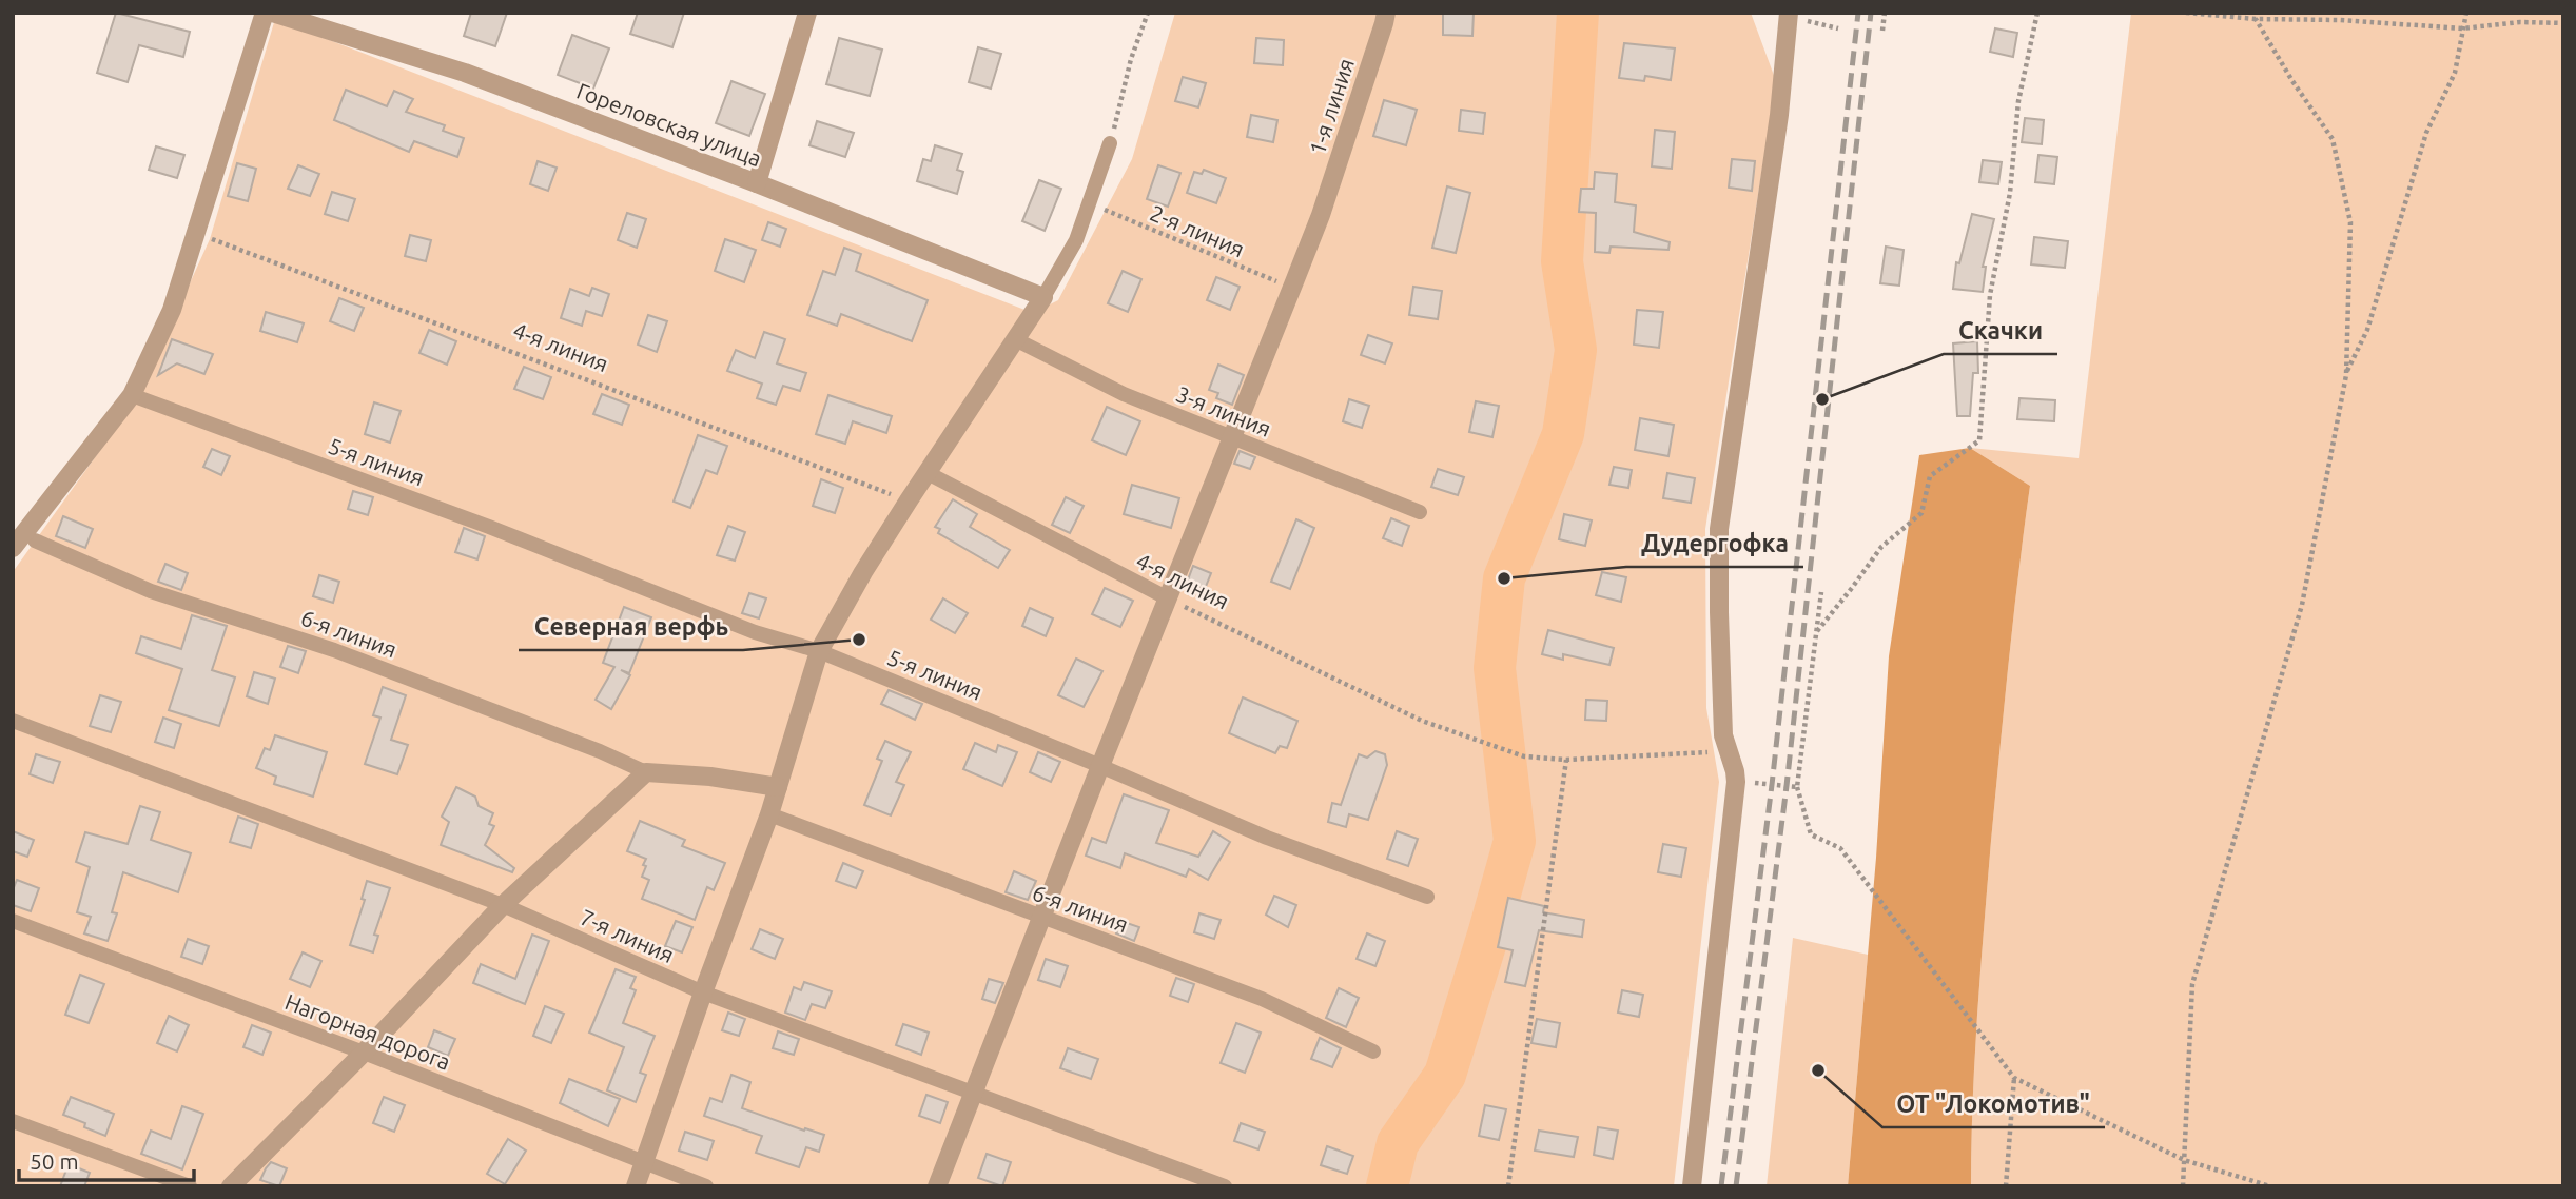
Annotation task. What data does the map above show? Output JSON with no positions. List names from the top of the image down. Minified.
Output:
{"streets":{"street":["1-я линия","Гореловская улица"],"lane":["4-я линия","3-я линия","5-я линия","6-я линия","7-я линия","Нагорная дорога"],"path":["2-я линия"]},"crossings":[["1-я линия","2-я линия"],["1-я линия","4-я линия"],["1-я линия","3-я линия"],["1-я линия","5-я линия"],["1-я линия","6-я линия"],["1-я линия","7-я линия"]],"places":["Скачки","Дудергофка","Северная верфь","ОТ \"Локомотив\""],"scale_bar":"50 m"}
